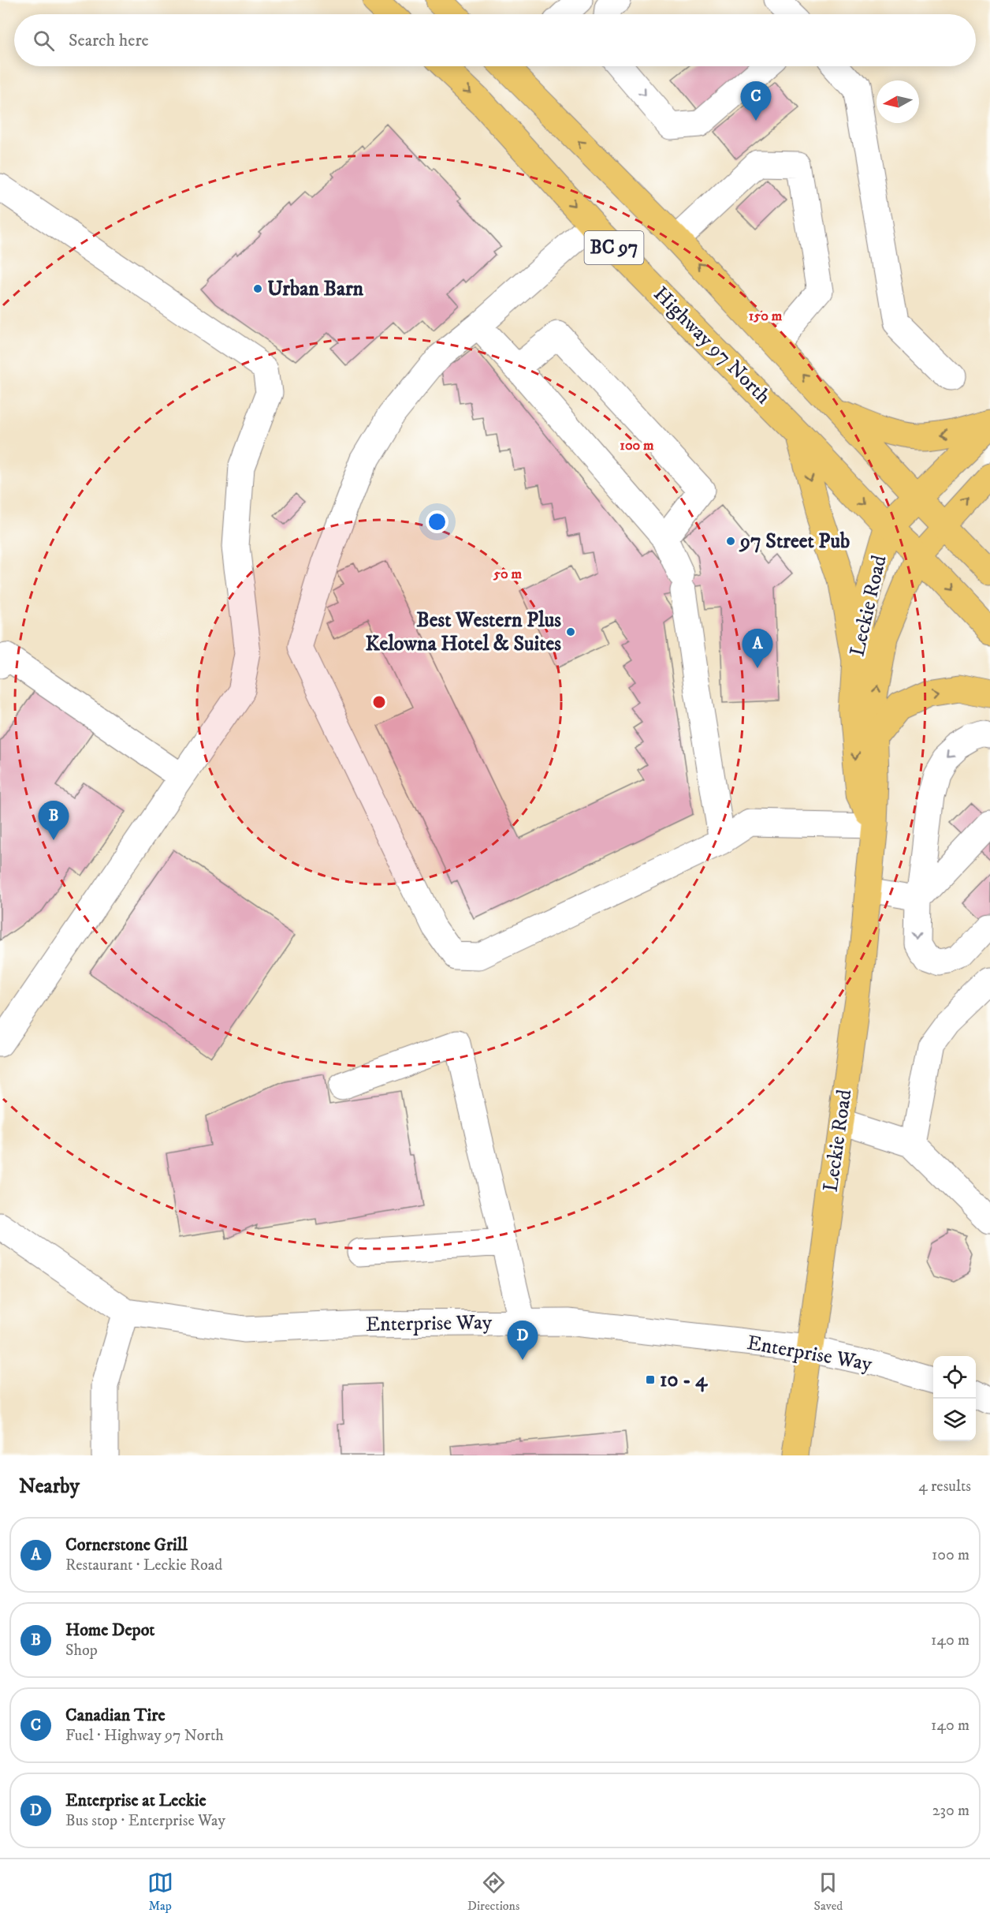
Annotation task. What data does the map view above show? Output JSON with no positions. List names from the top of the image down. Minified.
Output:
{"streets":{"main road":["BC 97","Highway 97 North","Leckie Road"],"street":["Enterprise Way"]},"crossings":[["BC 97","Leckie Road"],["Highway 97 North","Leckie Road"],["Leckie Road","Enterprise Way"]],"places":{"other":["Urban Barn","97 Street Pub","Best Western Plus Kelowna Hotel & Suites"],"transit":["10 - 4"]},"north":"left","page":{"search":"Search here","pins":["C","A","B","D"],"heading":["Nearby","4 results"],"list":[{"mark":"A","name":"Cornerstone Grill","note":"Restaurant · Leckie Road","value":"100 m"},{"mark":"B","name":"Home Depot","note":"Shop","value":"140 m"},{"mark":"C","name":"Canadian Tire","note":"Fuel · Highway 97 North","value":"140 m"},{"mark":"D","name":"Enterprise at Leckie","note":"Bus stop · Enterprise Way","value":"230 m"}],"nav":["Map","Directions","Saved"]},"rings":["150 m","100 m","50 m"]}
